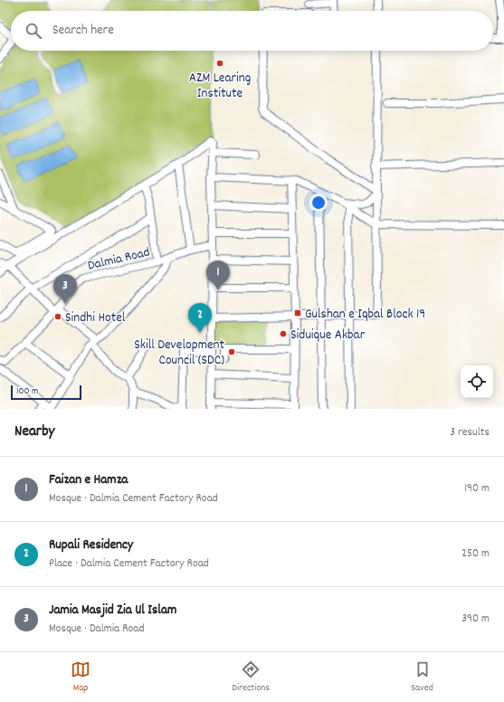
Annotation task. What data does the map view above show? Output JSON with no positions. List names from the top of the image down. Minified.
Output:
{"streets":{"street":["Dalmia Road"]},"places":{"other":["AZM Learing Institute","Sindhi Hotel","Siduique Akbar","Skill Development Council (SDC)"],"transit":["Gulshan e Iqbal Block 19"]},"scale_bar":"100 m","page":{"search":"Search here","pins":["1","3","2"],"scale":"100 m","heading":["Nearby","3 results"],"list":[{"mark":"1","name":"Faizan e Hamza","note":"Mosque · Dalmia Cement Factory Road","value":"190 m"},{"mark":"2","name":"Rupali Residency","note":"Place · Dalmia Cement Factory Road","value":"250 m"},{"mark":"3","name":"Jamia Masjid Zia Ul Islam","note":"Mosque · Dalmia Road","value":"390 m"}],"nav":["Map","Directions","Saved"]}}
